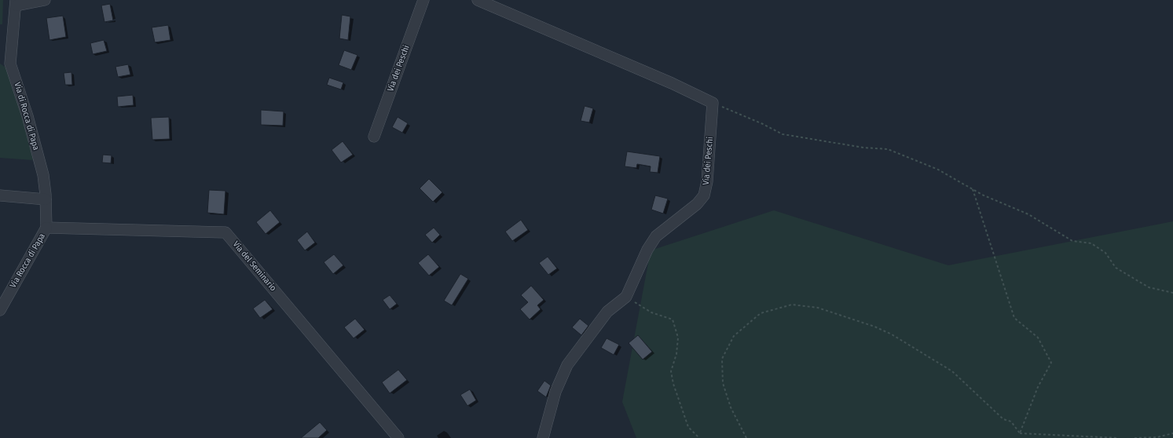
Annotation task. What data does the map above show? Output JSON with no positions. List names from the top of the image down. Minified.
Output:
{"streets":{"street":["Via dei Peschi","Via di Rocca di Papa","Via Rocca di Papa","Via del Seminario"]},"crossings":[["Via di Rocca di Papa","Via Rocca di Papa"],["Via di Rocca di Papa","Via del Seminario"],["Via Rocca di Papa","Via del Seminario"]]}
